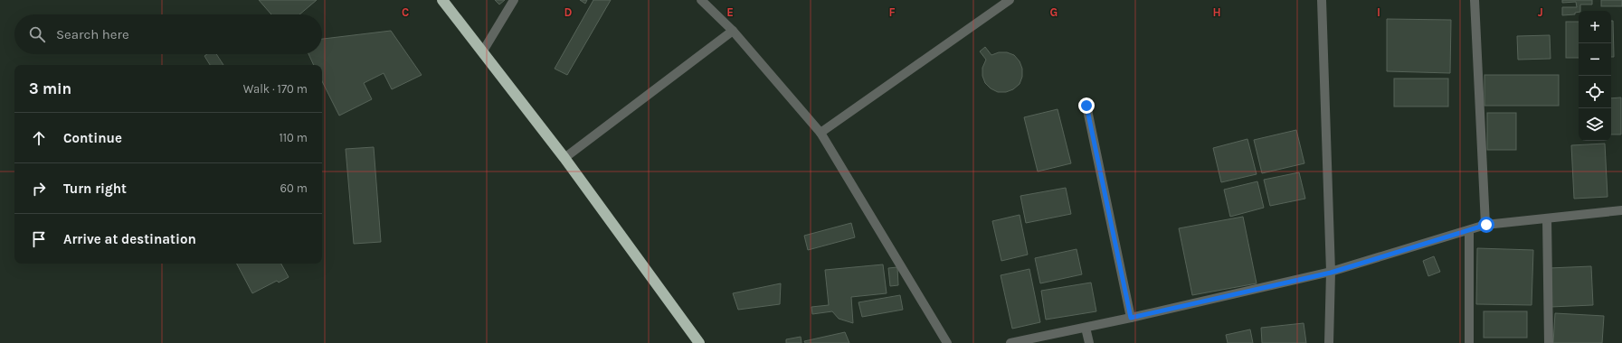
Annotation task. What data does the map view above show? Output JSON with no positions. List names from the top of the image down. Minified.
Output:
{"page":{"map_buttons":["+","−"],"search":"Search here","heading":["3 min","Walk · 170 m"],"list":[["Continue","110 m"],["Turn right","60 m"],"Arrive at destination"]},"grid":{"columns":["C","D","E","F","G","H","I","J"]}}
